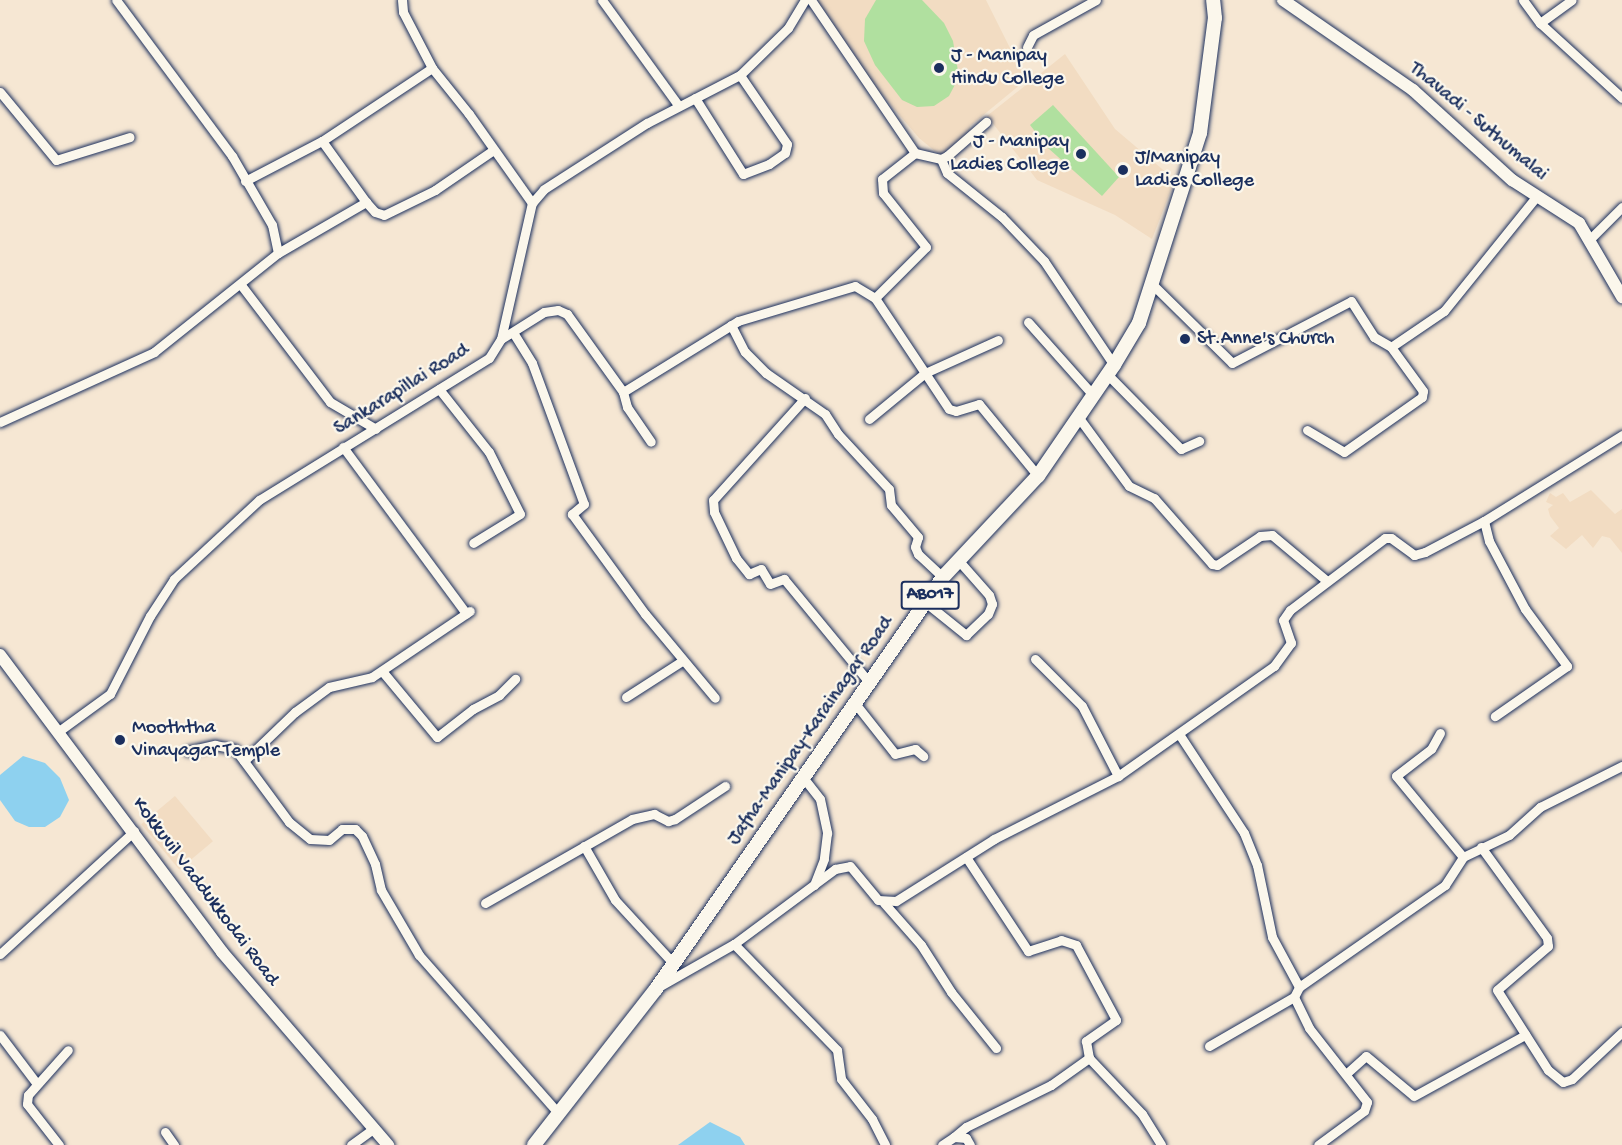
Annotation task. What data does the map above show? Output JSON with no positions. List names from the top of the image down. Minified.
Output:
{"streets":{"main road":["Thavadi - Suthumalai","AB017","Jafna-Manipay-Karainagar Road","Kokkuvil Vaddukkodai Road"],"street":["Sankarapillai Road"]},"crossings":[["Sankarapillai Road","Kokkuvil Vaddukkodai Road"]],"places":["J - Manipay Hindu College","J - Manipay Ladies College","J/Manipay Ladies College","St.Anne's Church","Mooththa Vinayagar Temple"]}
